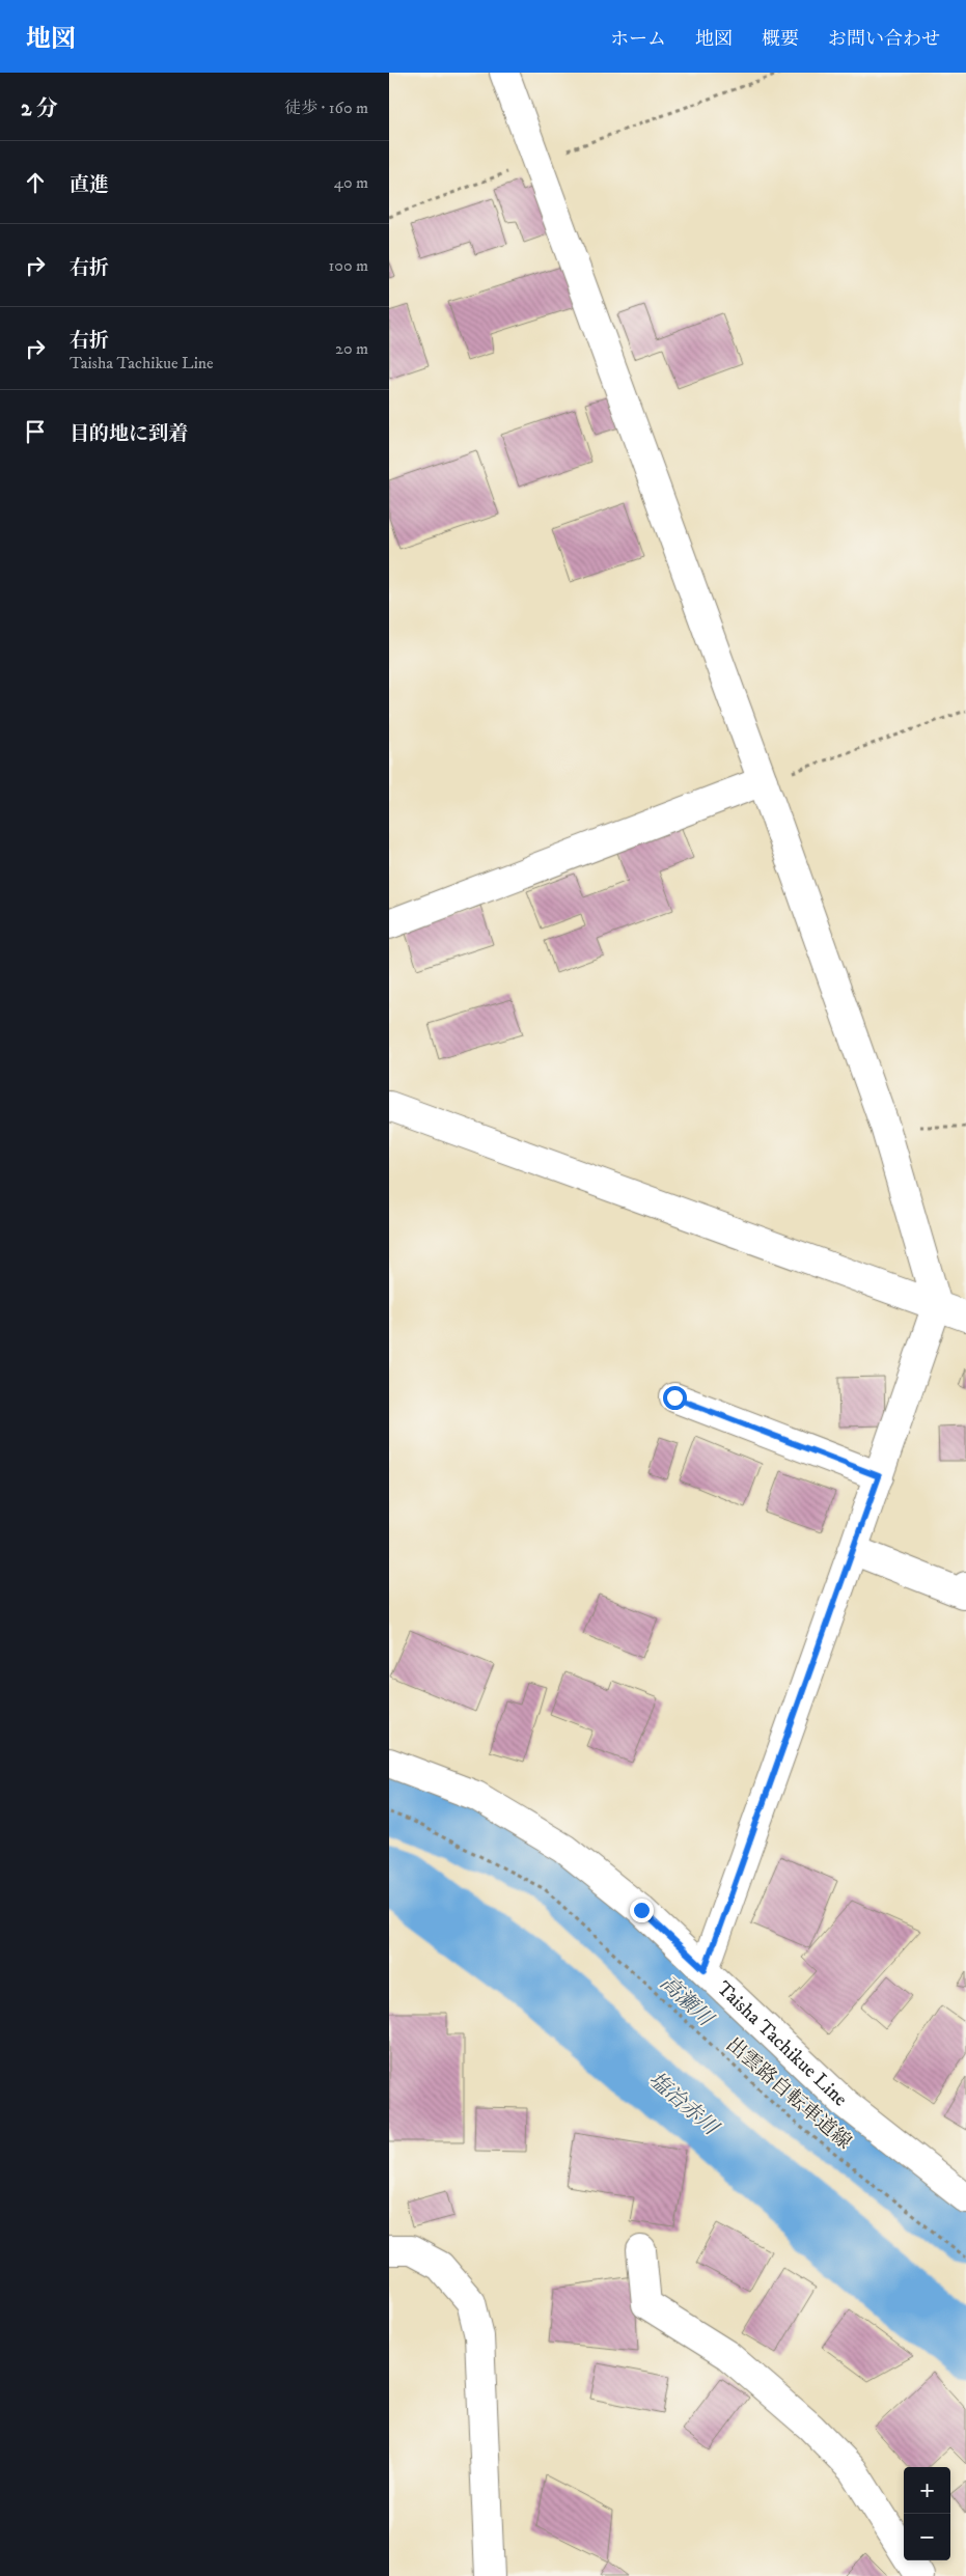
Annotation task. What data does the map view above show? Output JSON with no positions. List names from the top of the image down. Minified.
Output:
{"streets":{"street":["Taisha Tachikue Line"],"path":["出雲路自転車道線"]},"water":["高瀬川","塩冶赤川"],"page":{"header":"地図","nav":["ホーム","地図","概要","お問い合わせ"],"heading":["2 分","徒歩 · 160 m"],"list":[["直進","40 m"],["右折","100 m"],["右折","Taisha Tachikue Line","20 m"],"目的地に到着"],"map_buttons":["+","−"]}}
